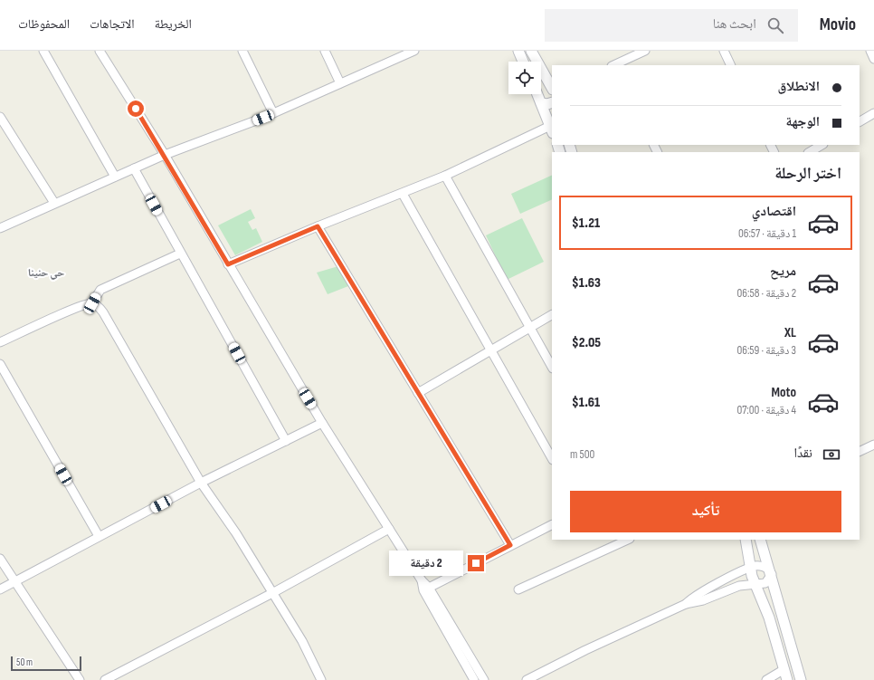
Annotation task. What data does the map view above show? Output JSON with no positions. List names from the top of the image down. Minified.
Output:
{"districts":["حي حنينا"],"scale_bar":"50 m","page":{"header":"Movio","search":"ابحث هنا","nav":["الخريطة","الاتجاهات","المحفوظات"],"banner":["الانطلاق","الوجهة"],"heading":"اختر الرحلة","list":[{"name":"اقتصادي","note":"1 دقيقة · 06:57","value":"$1.21"},{"name":"مريح","note":"2 دقيقة · 06:58","value":"$1.63"},{"name":"XL","note":"3 دقيقة · 06:59","value":"$2.05"},{"name":"Moto","note":"4 دقيقة · 07:00","value":"$1.61"}],"pay":["نقدًا","500 m"],"buttons":"تأكيد","bubble":"2 دقيقة","scale":"50 m"}}
